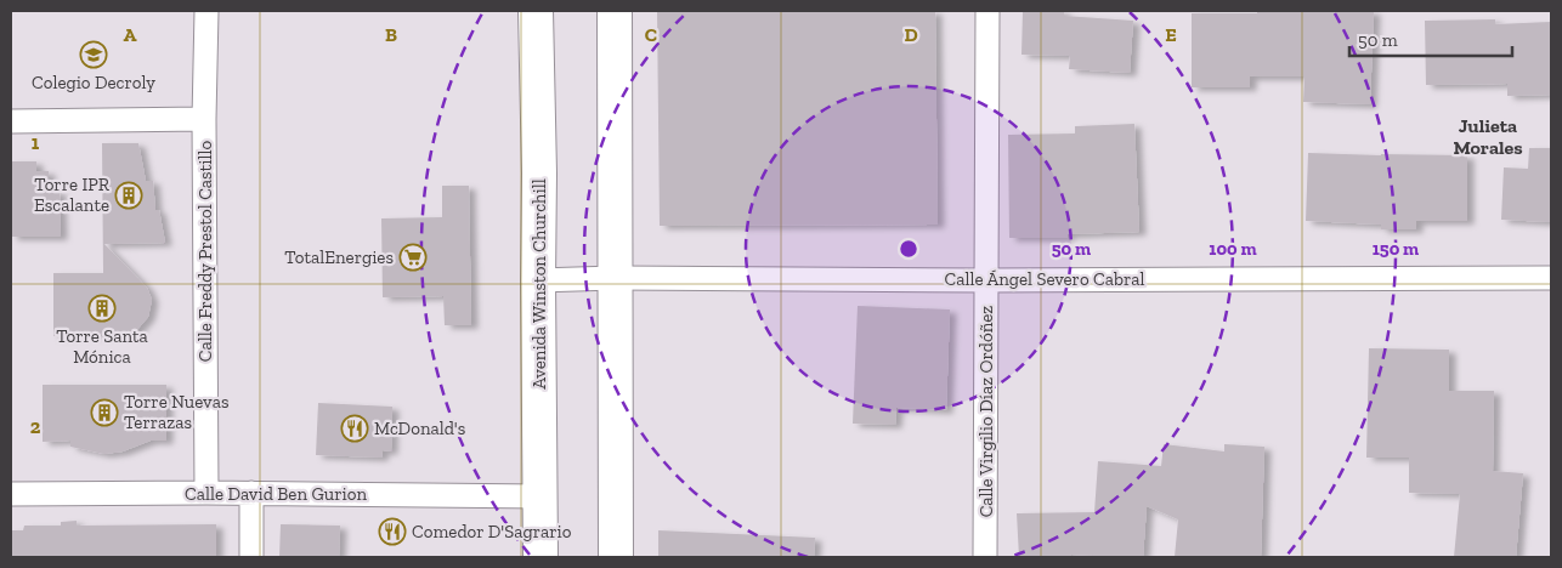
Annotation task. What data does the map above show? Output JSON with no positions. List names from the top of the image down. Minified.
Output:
{"streets":{"main road":["Avenida Winston Churchill"],"street":["Calle Freddy Prestol Castillo","Calle Ángel Severo Cabral","Calle Virgilio Díaz Ordóñez","Calle David Ben Gurion"]},"crossings":[["Calle Freddy Prestol Castillo","Calle David Ben Gurion"],["Calle Ángel Severo Cabral","Avenida Winston Churchill"],["Calle Ángel Severo Cabral","Calle Virgilio Díaz Ordóñez"],["Avenida Winston Churchill","Calle David Ben Gurion"]],"districts":["Julieta Morales"],"places":{"school or university":["Colegio Decroly"],"building":["Torre IPR Escalante","Torre Santa Mónica","Torre Nuevas Terrazas"],"supermarket":["TotalEnergies"],"restaurant":["McDonald's","Comedor D'Sagrario"]},"scale_bar":"50 m","grid":{"columns":["A","B","C","D","E"],"rows":["1","2"]},"rings":["50 m","100 m","150 m"]}
